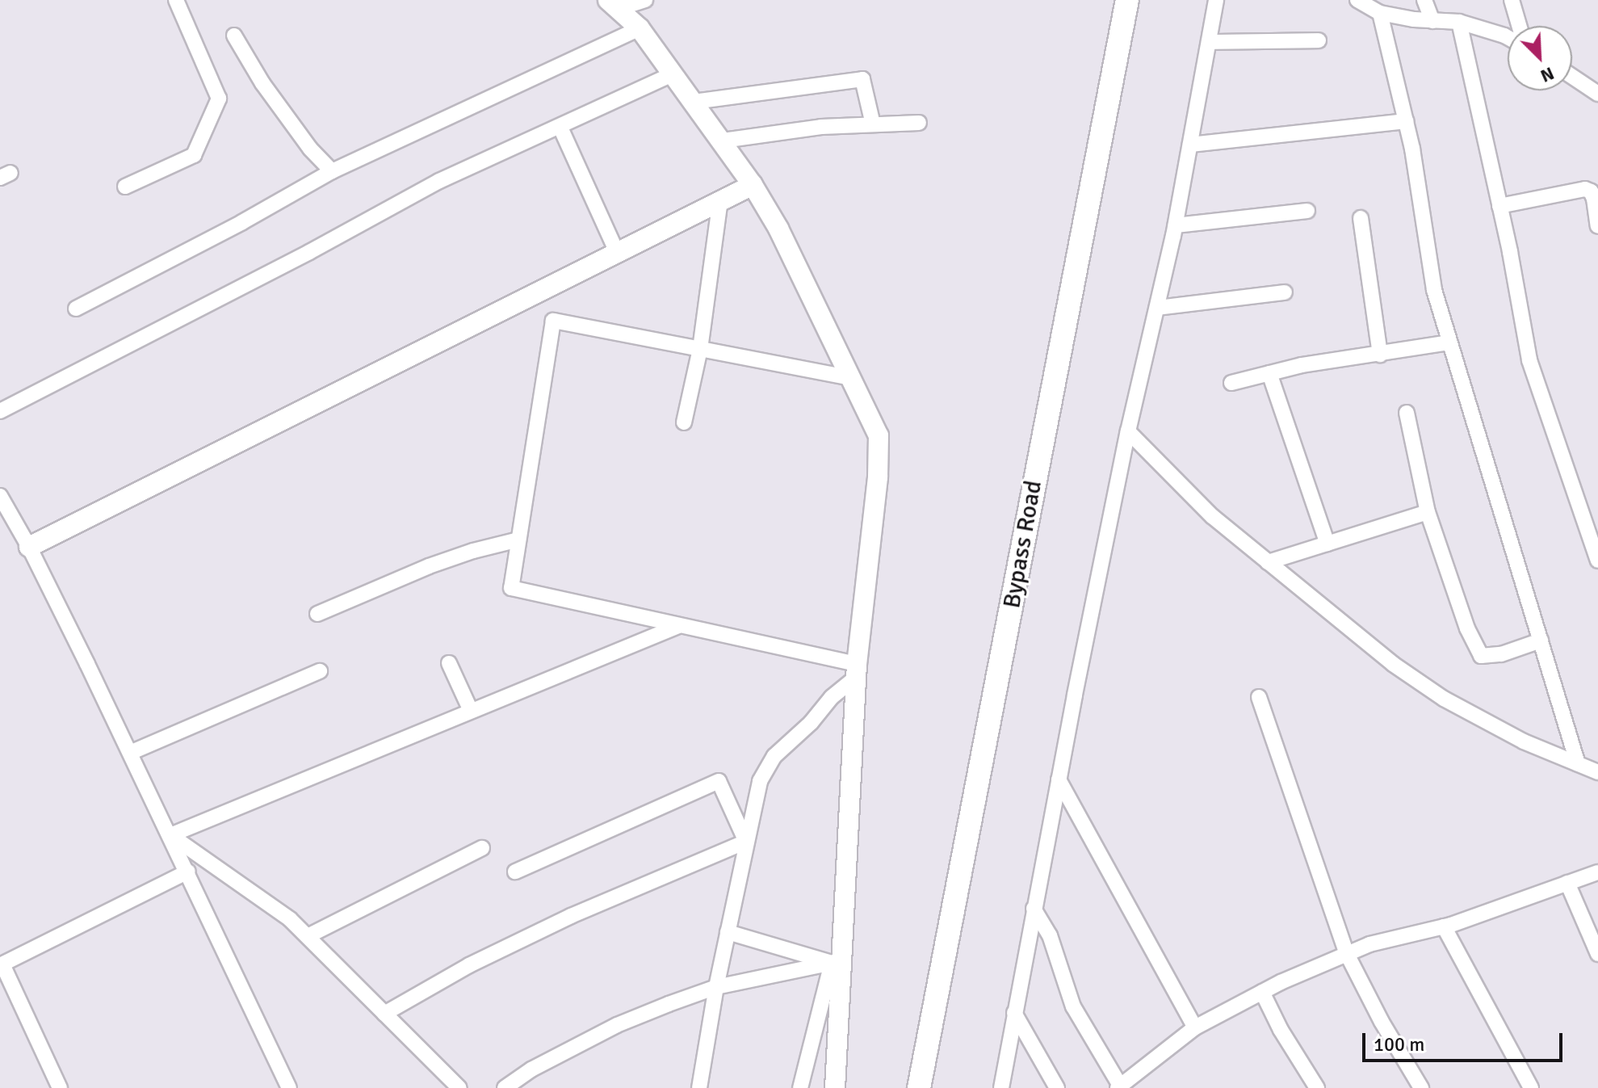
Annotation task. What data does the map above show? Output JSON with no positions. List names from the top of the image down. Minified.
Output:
{"streets":{"main road":["Bypass Road"]},"scale_bar":"100 m","north":"bottom right"}
